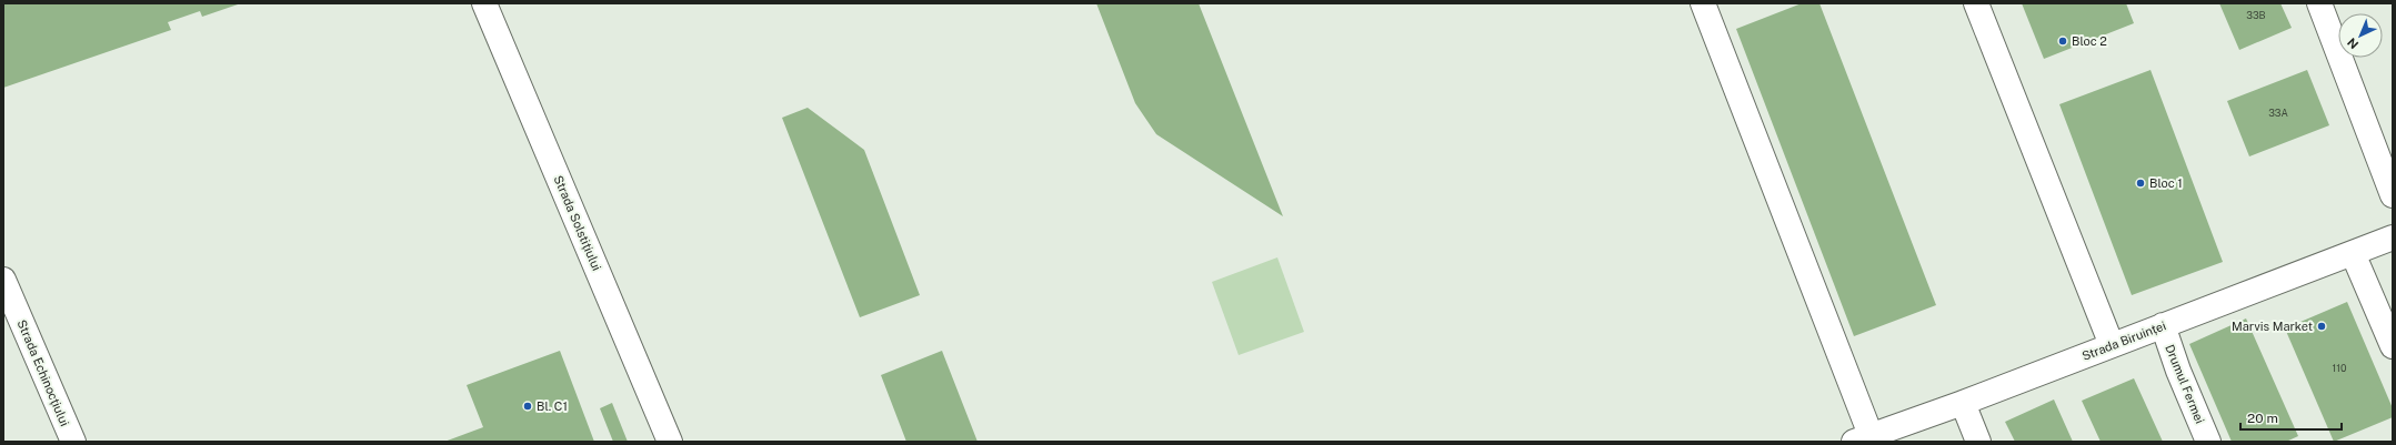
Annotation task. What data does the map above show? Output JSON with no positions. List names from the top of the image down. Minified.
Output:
{"streets":{"street":["Strada Solstițiului","Strada Biruinței","Strada Echinocțiului","Drumul Fermei"]},"crossings":[["Strada Biruinței","Drumul Fermei"]],"places":["Bloc 2","Bloc 1","Marvis Market","Bl. C1"],"house_numbers":["33B","33A","110"],"scale_bar":"20 m","north":"bottom left"}
